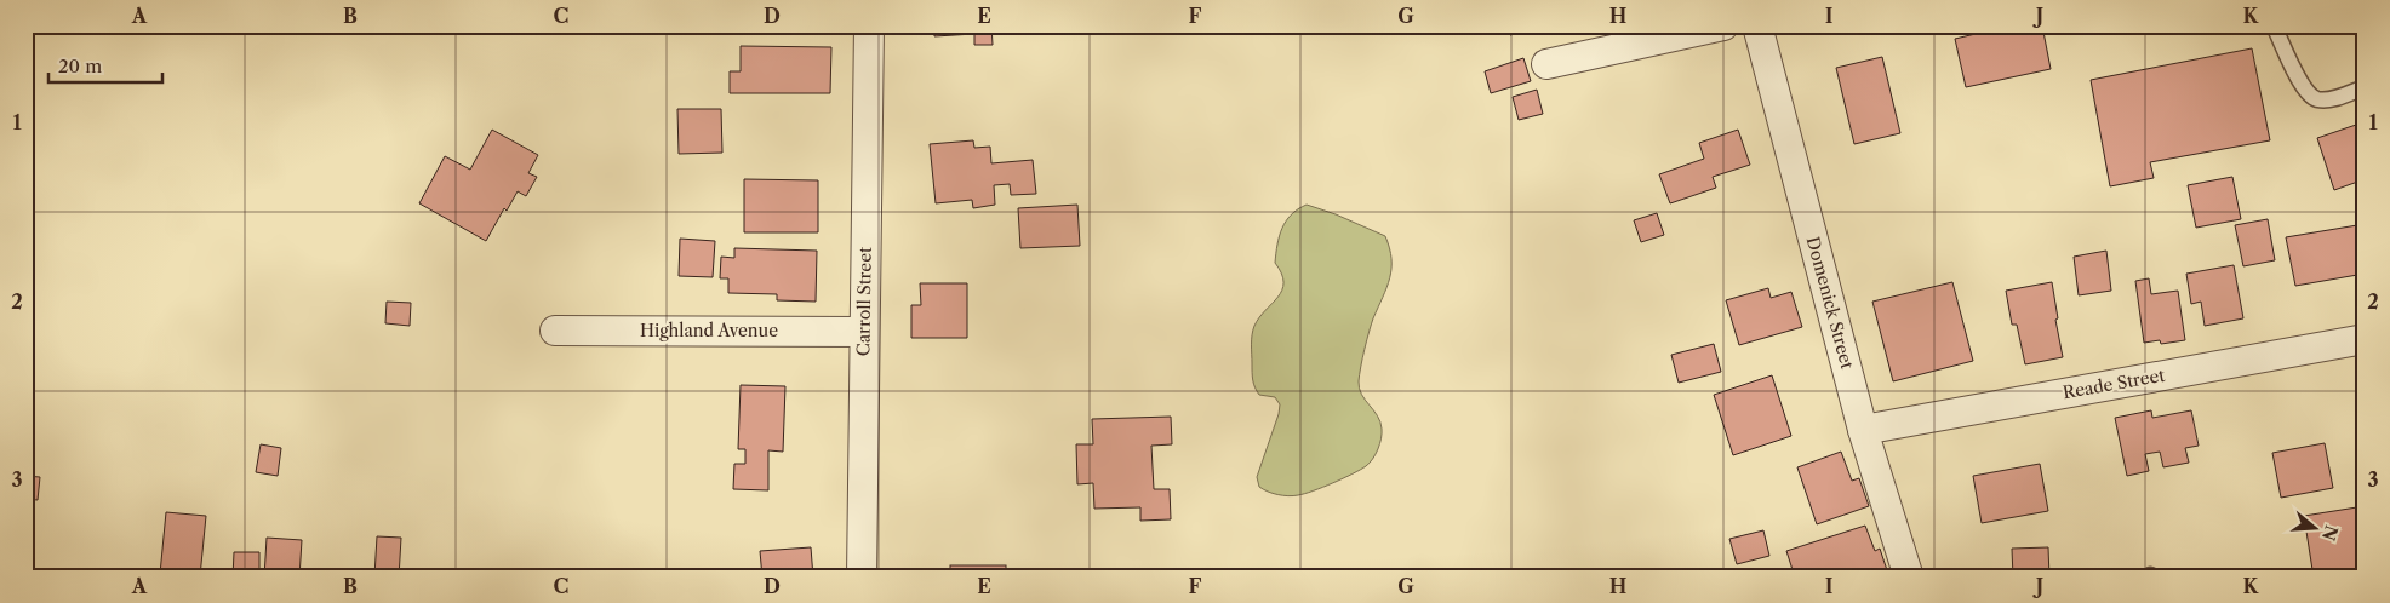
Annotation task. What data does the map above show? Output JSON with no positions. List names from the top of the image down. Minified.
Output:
{"streets":{"street":["Carroll Street","Domenick Street","Highland Avenue","Reade Street"]},"crossings":[["Carroll Street","Highland Avenue"],["Domenick Street","Reade Street"]],"scale_bar":"20 m","north":"right","grid":{"columns":["A","B","C","D","E","F","G","H","I","J","K"],"rows":["1","2","3"]}}
